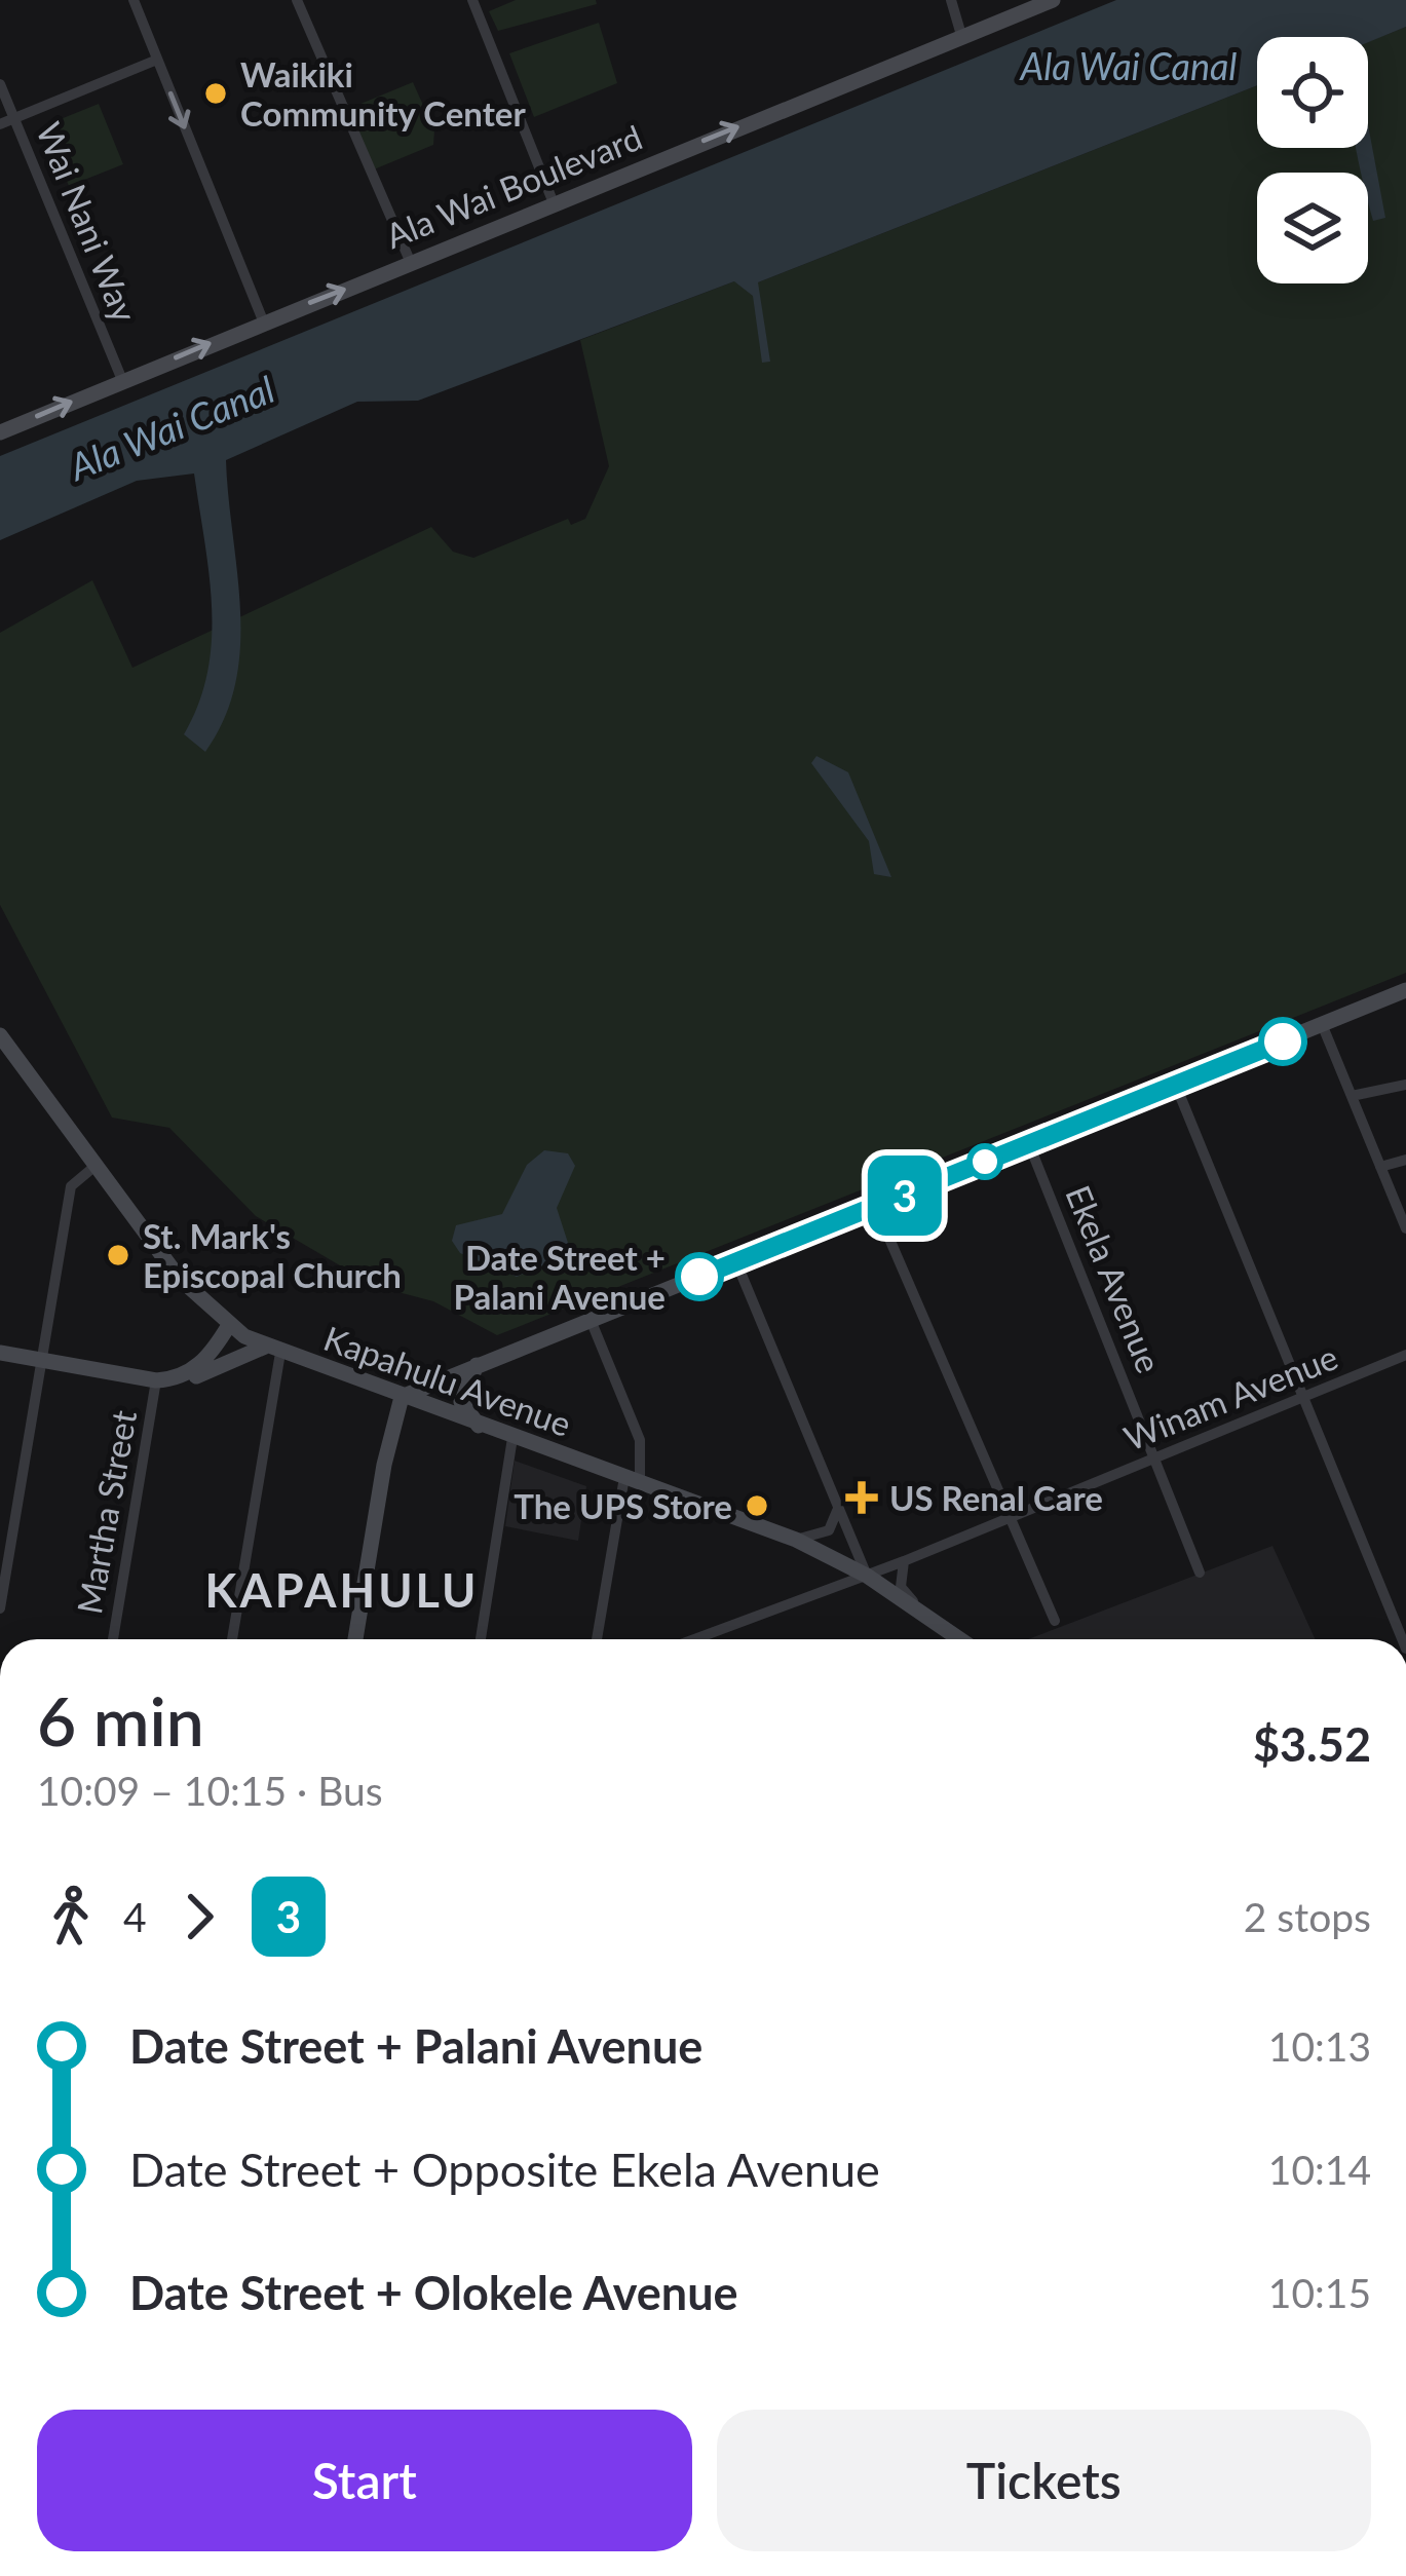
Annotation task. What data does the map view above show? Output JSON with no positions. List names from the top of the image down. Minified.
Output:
{"streets":{"main road":["Ala Wai Boulevard","Kapahulu Avenue"],"street":["Wai Nani Way","Ekela Avenue","Winam Avenue","Martha Street"]},"crossings":[["Ala Wai Boulevard","Wai Nani Way"],["Ekela Avenue","Winam Avenue"],["Kapahulu Avenue","Winam Avenue"]],"one_way":["Ala Wai Boulevard"],"districts":["KAPAHULU"],"water":["Ala Wai Canal"],"places":{"other":["Waikiki Community Center","St. Mark's Episcopal Church","Date Street + Palani Avenue","The UPS Store"],"health":["US Renal Care"]},"lines":["bus line 3"],"page":{"on_map":"3","heading":["6 min","10:09 – 10:15 · Bus","$3.52"],"legs":["4","3","2 stops"],"list":[{"name":"Date Street + Palani Avenue","value":"10:13"},{"name":"Date Street + Opposite Ekela Avenue","value":"10:14"},{"name":"Date Street + Olokele Avenue","value":"10:15"}],"buttons":["Start","Tickets"]}}
